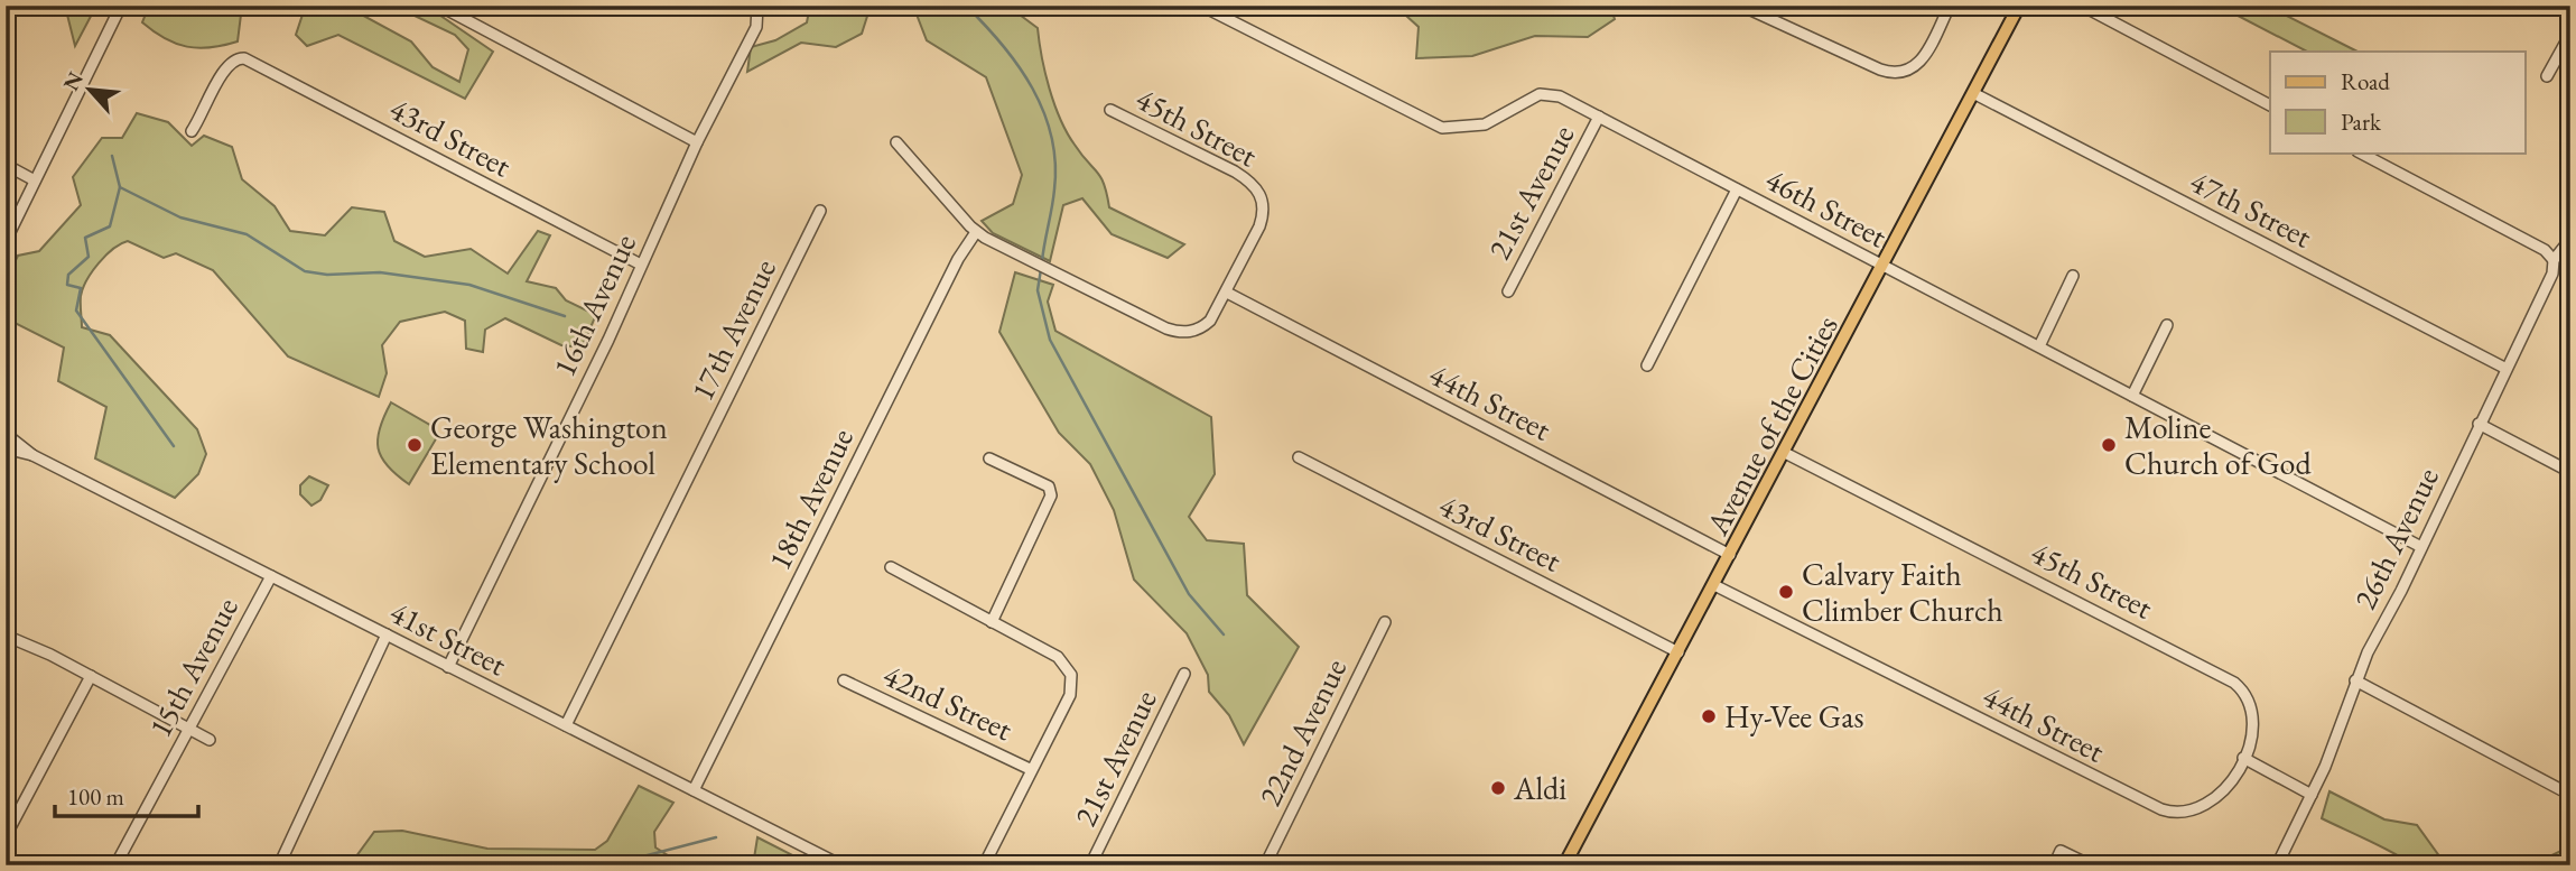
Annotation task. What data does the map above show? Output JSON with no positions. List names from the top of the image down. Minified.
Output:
{"streets":{"main road":["Avenue of the Cities"],"street":["45th Street","43rd Street","21st Avenue","46th Street","47th Street","16th Avenue","17th Avenue","44th Street","18th Avenue","26th Avenue","41st Street","15th Avenue","42nd Street","22nd Avenue"]},"crossings":[["45th Street","44th Street"],["45th Street","Avenue of the Cities"],["43rd Street","16th Avenue"],["43rd Street","Avenue of the Cities"],["21st Avenue","46th Street"],["46th Street","Avenue of the Cities"],["46th Street","26th Avenue"],["47th Street","Avenue of the Cities"],["47th Street","26th Avenue"],["16th Avenue","41st Street"],["17th Avenue","41st Street"],["44th Street","Avenue of the Cities"],["18th Avenue","41st Street"],["41st Street","15th Avenue"]],"places":["George Washington Elementary School","Moline Church of God","Calvary Faith Climber Church","Hy-Vee Gas","Aldi"],"legend":["Road","Park"],"scale_bar":"100 m","north":"top left"}
